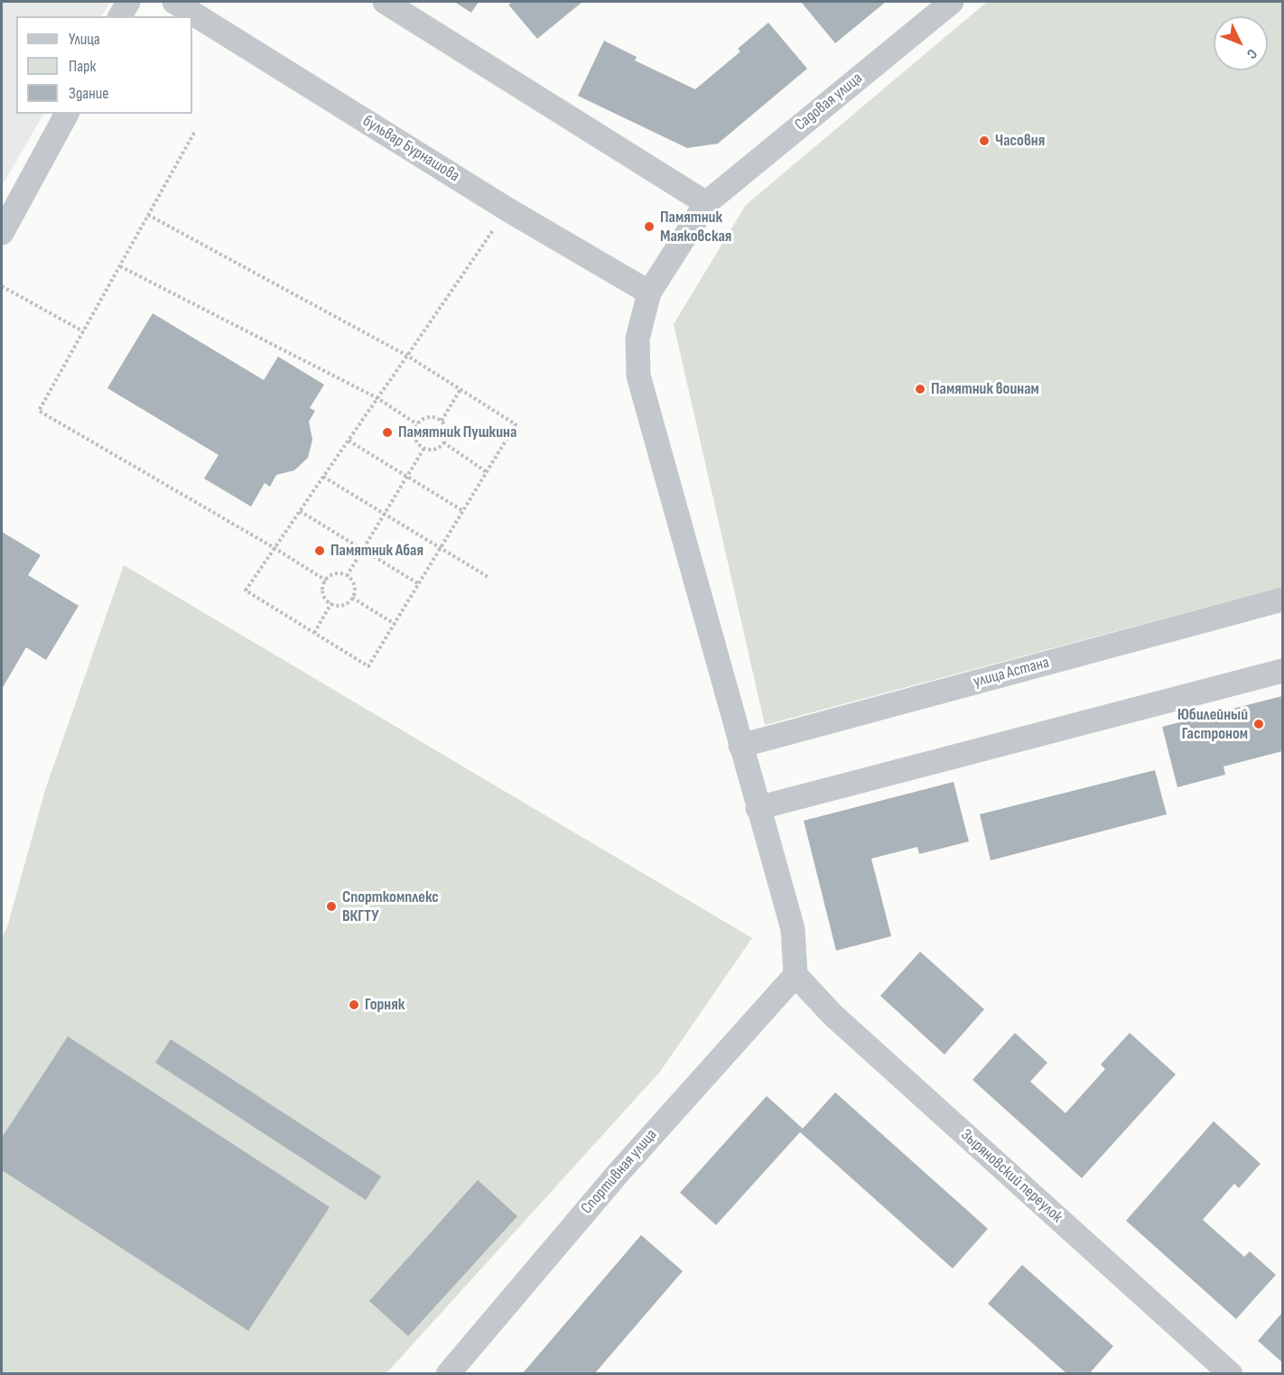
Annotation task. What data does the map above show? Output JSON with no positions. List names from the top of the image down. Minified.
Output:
{"streets":{"street":["Садовая улица","бульвар Бурнашова","улица Астана","Спортивная улица","Зыряновский переулок"]},"crossings":[["Садовая улица","бульвар Бурнашова"],["Садовая улица","улица Астана"],["Садовая улица","Спортивная улица"],["Садовая улица","Зыряновский переулок"],["Спортивная улица","Зыряновский переулок"]],"places":["Часовня","Памятник Маяковская","Памятник воинам","Памятник Пушкина","Памятник Абая","Юбилейный Гастроном","Спорткомплекс ВКГТУ","Горняк"],"legend":["Улица","Парк","Здание"],"north":"bottom right"}
